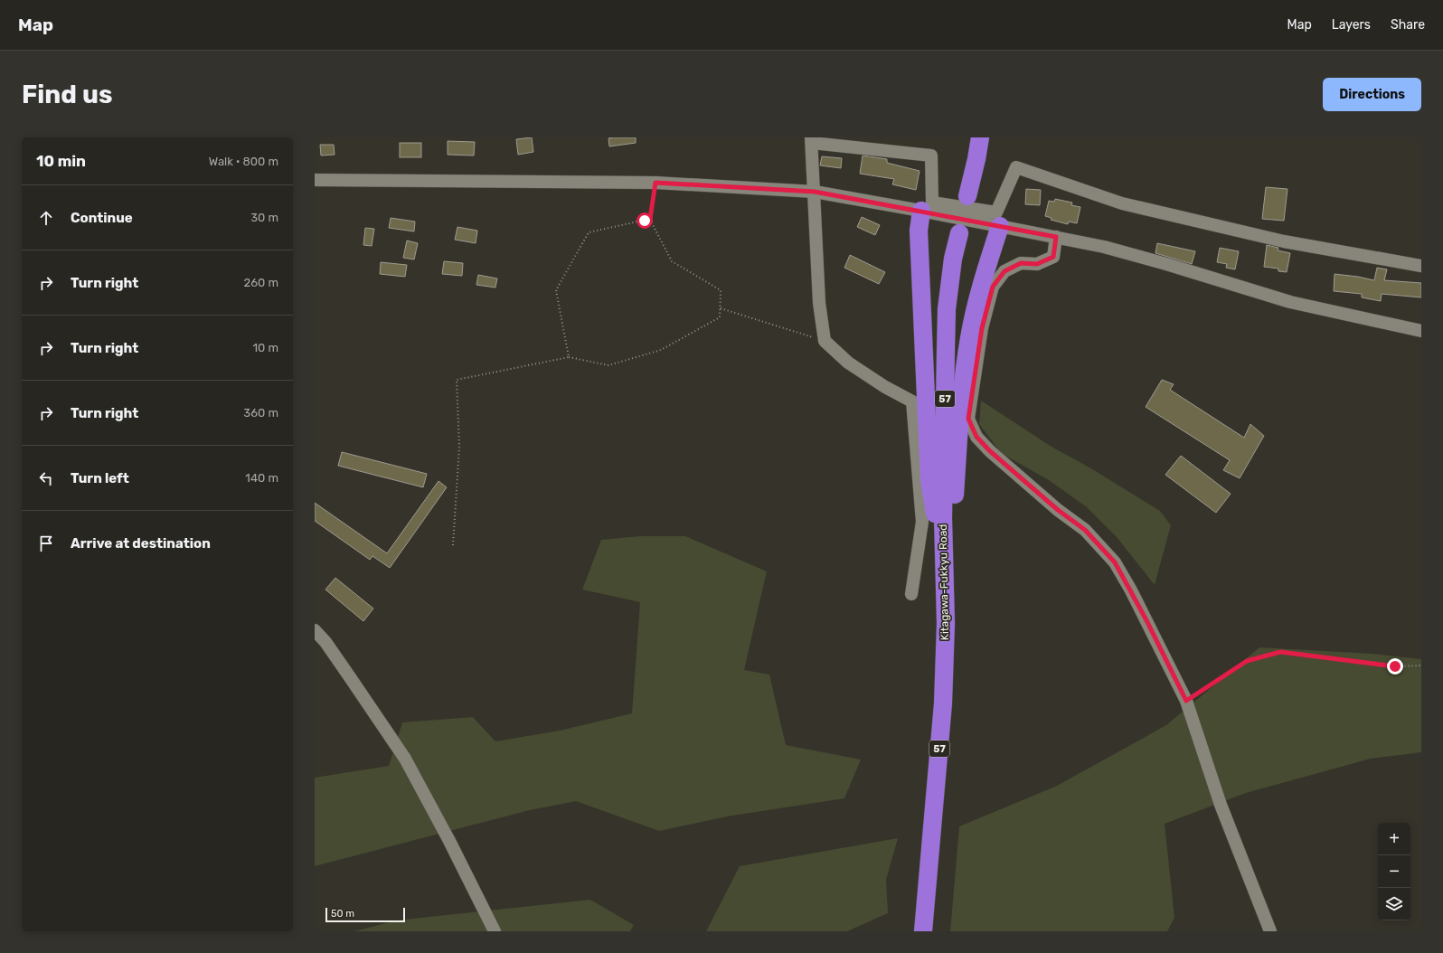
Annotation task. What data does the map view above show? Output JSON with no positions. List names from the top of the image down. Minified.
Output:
{"streets":{"highway":["57","Kitagawa-Fukkyu Road"]},"scale_bar":"50 m","page":{"header":"Map","nav":["Map","Layers","Share"],"buttons":"Directions","title":"Find us","heading":["10 min","Walk · 800 m"],"list":[["Continue","30 m"],["Turn right","260 m"],["Turn right","10 m"],["Turn right","360 m"],["Turn left","140 m"],"Arrive at destination"],"map_buttons":["+","−"],"scale":"50 m"}}
